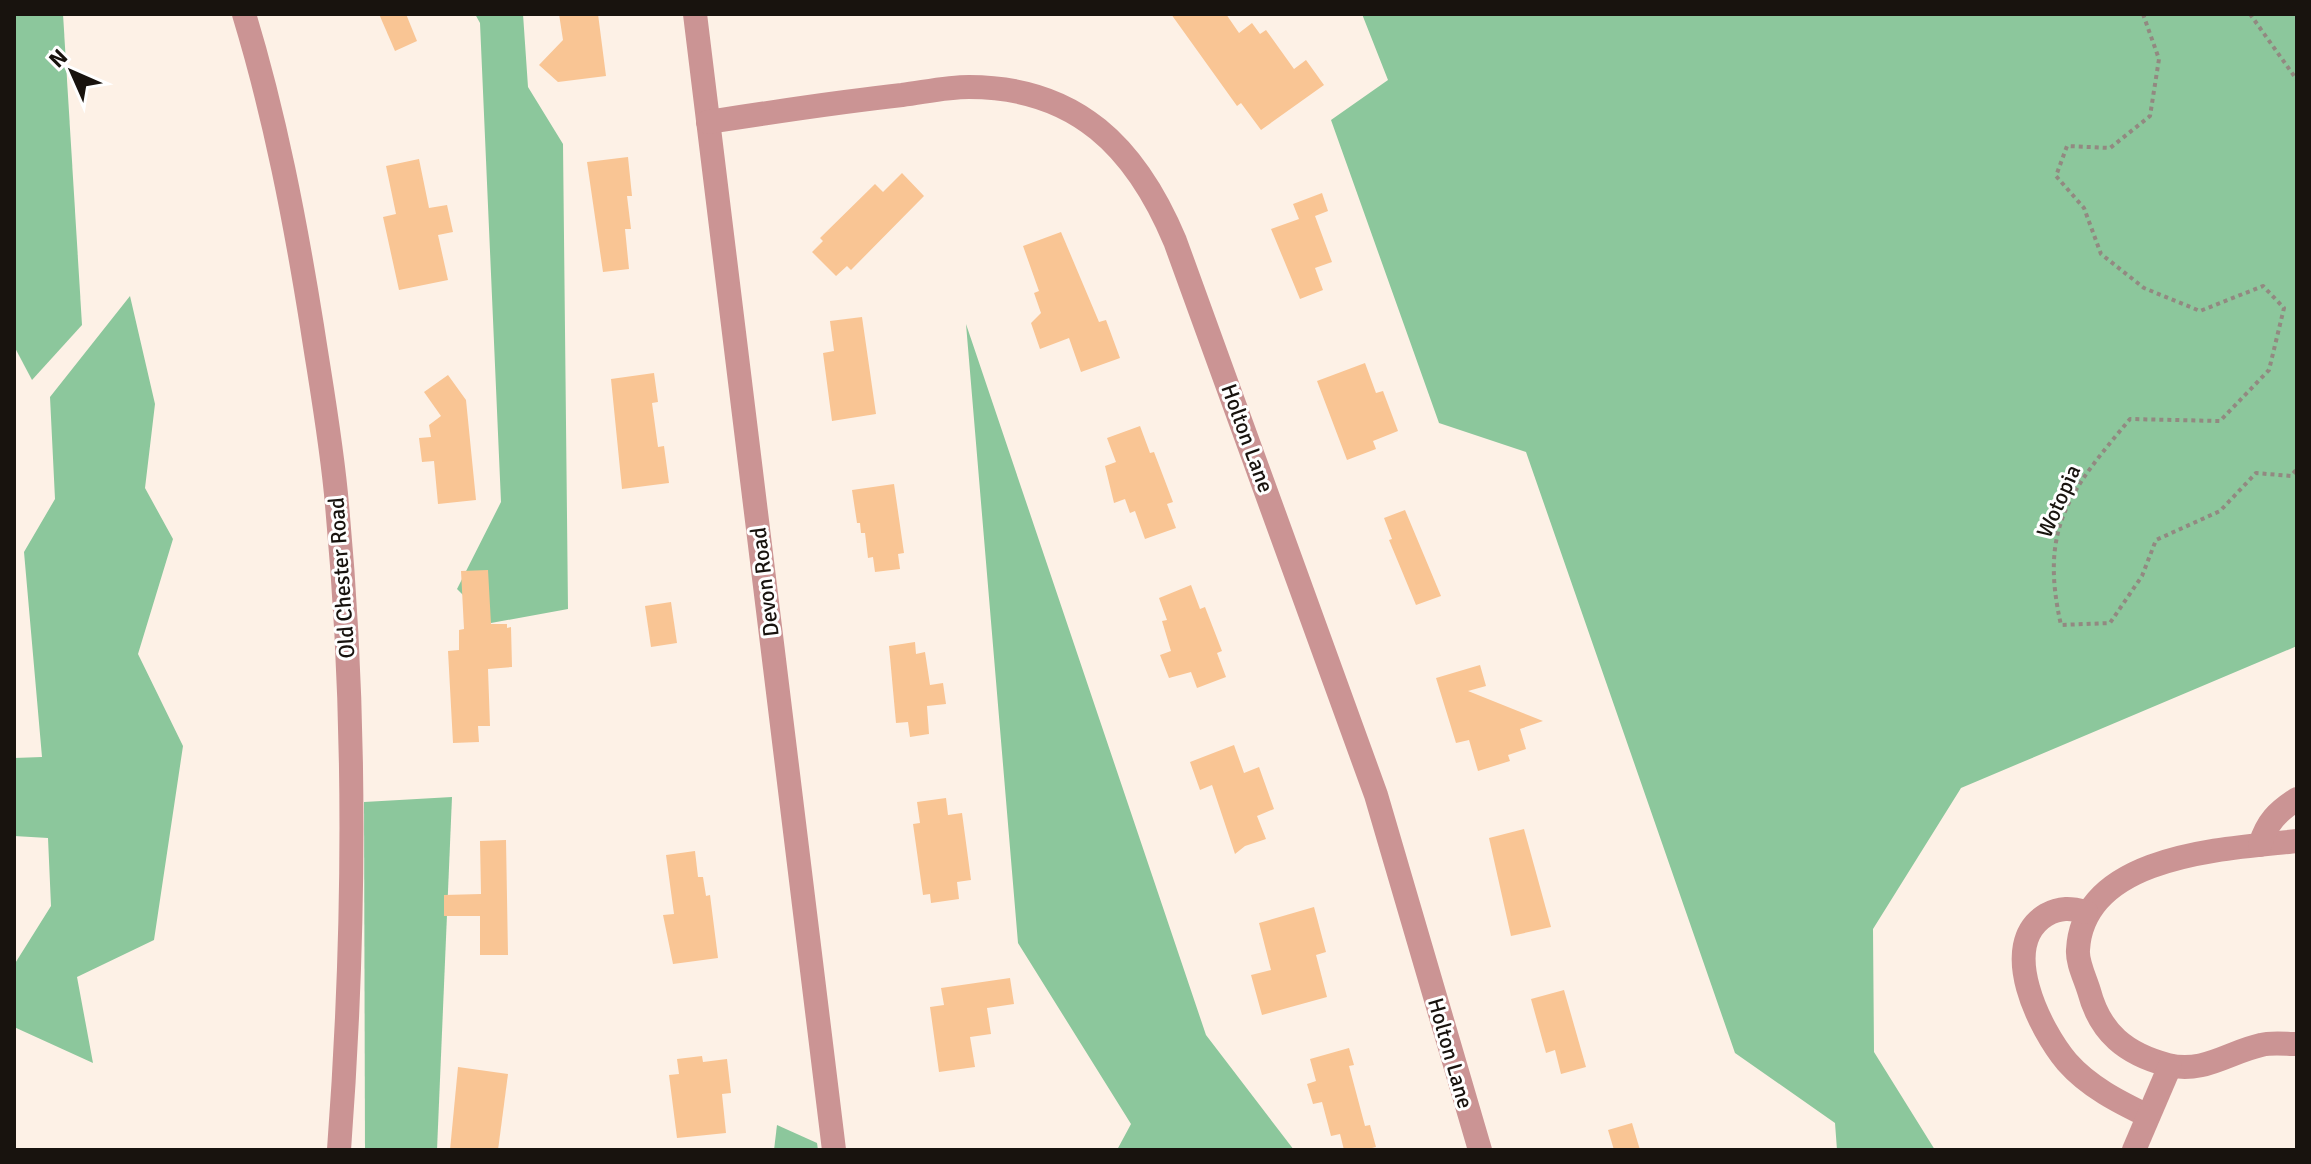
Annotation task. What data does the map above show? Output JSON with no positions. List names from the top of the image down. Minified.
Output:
{"streets":{"street":["Holton Lane","Old Chester Road","Devon Road"],"path":["Wotopia"]},"crossings":[["Holton Lane","Devon Road"]],"north":"top left"}
